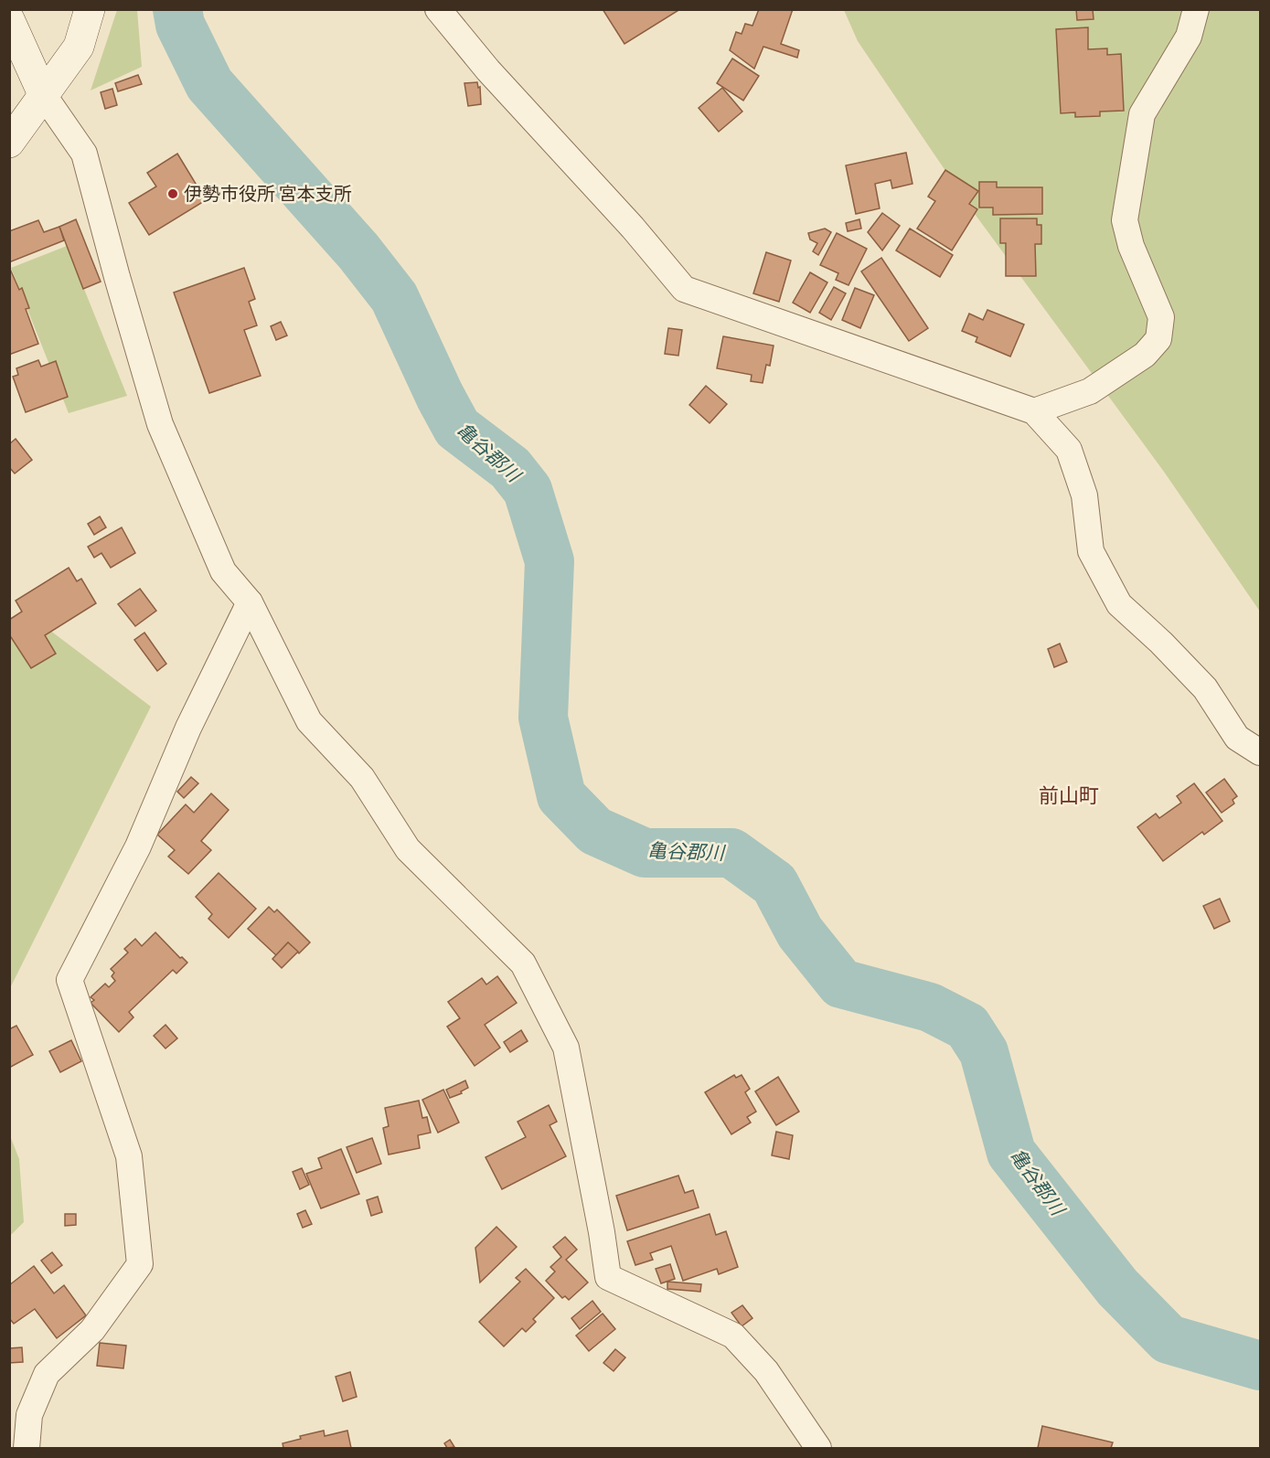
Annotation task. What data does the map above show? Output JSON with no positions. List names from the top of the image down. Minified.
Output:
{"districts":["前山町"],"water":["亀谷郡川"],"places":["伊勢市役所 宮本支所"]}
